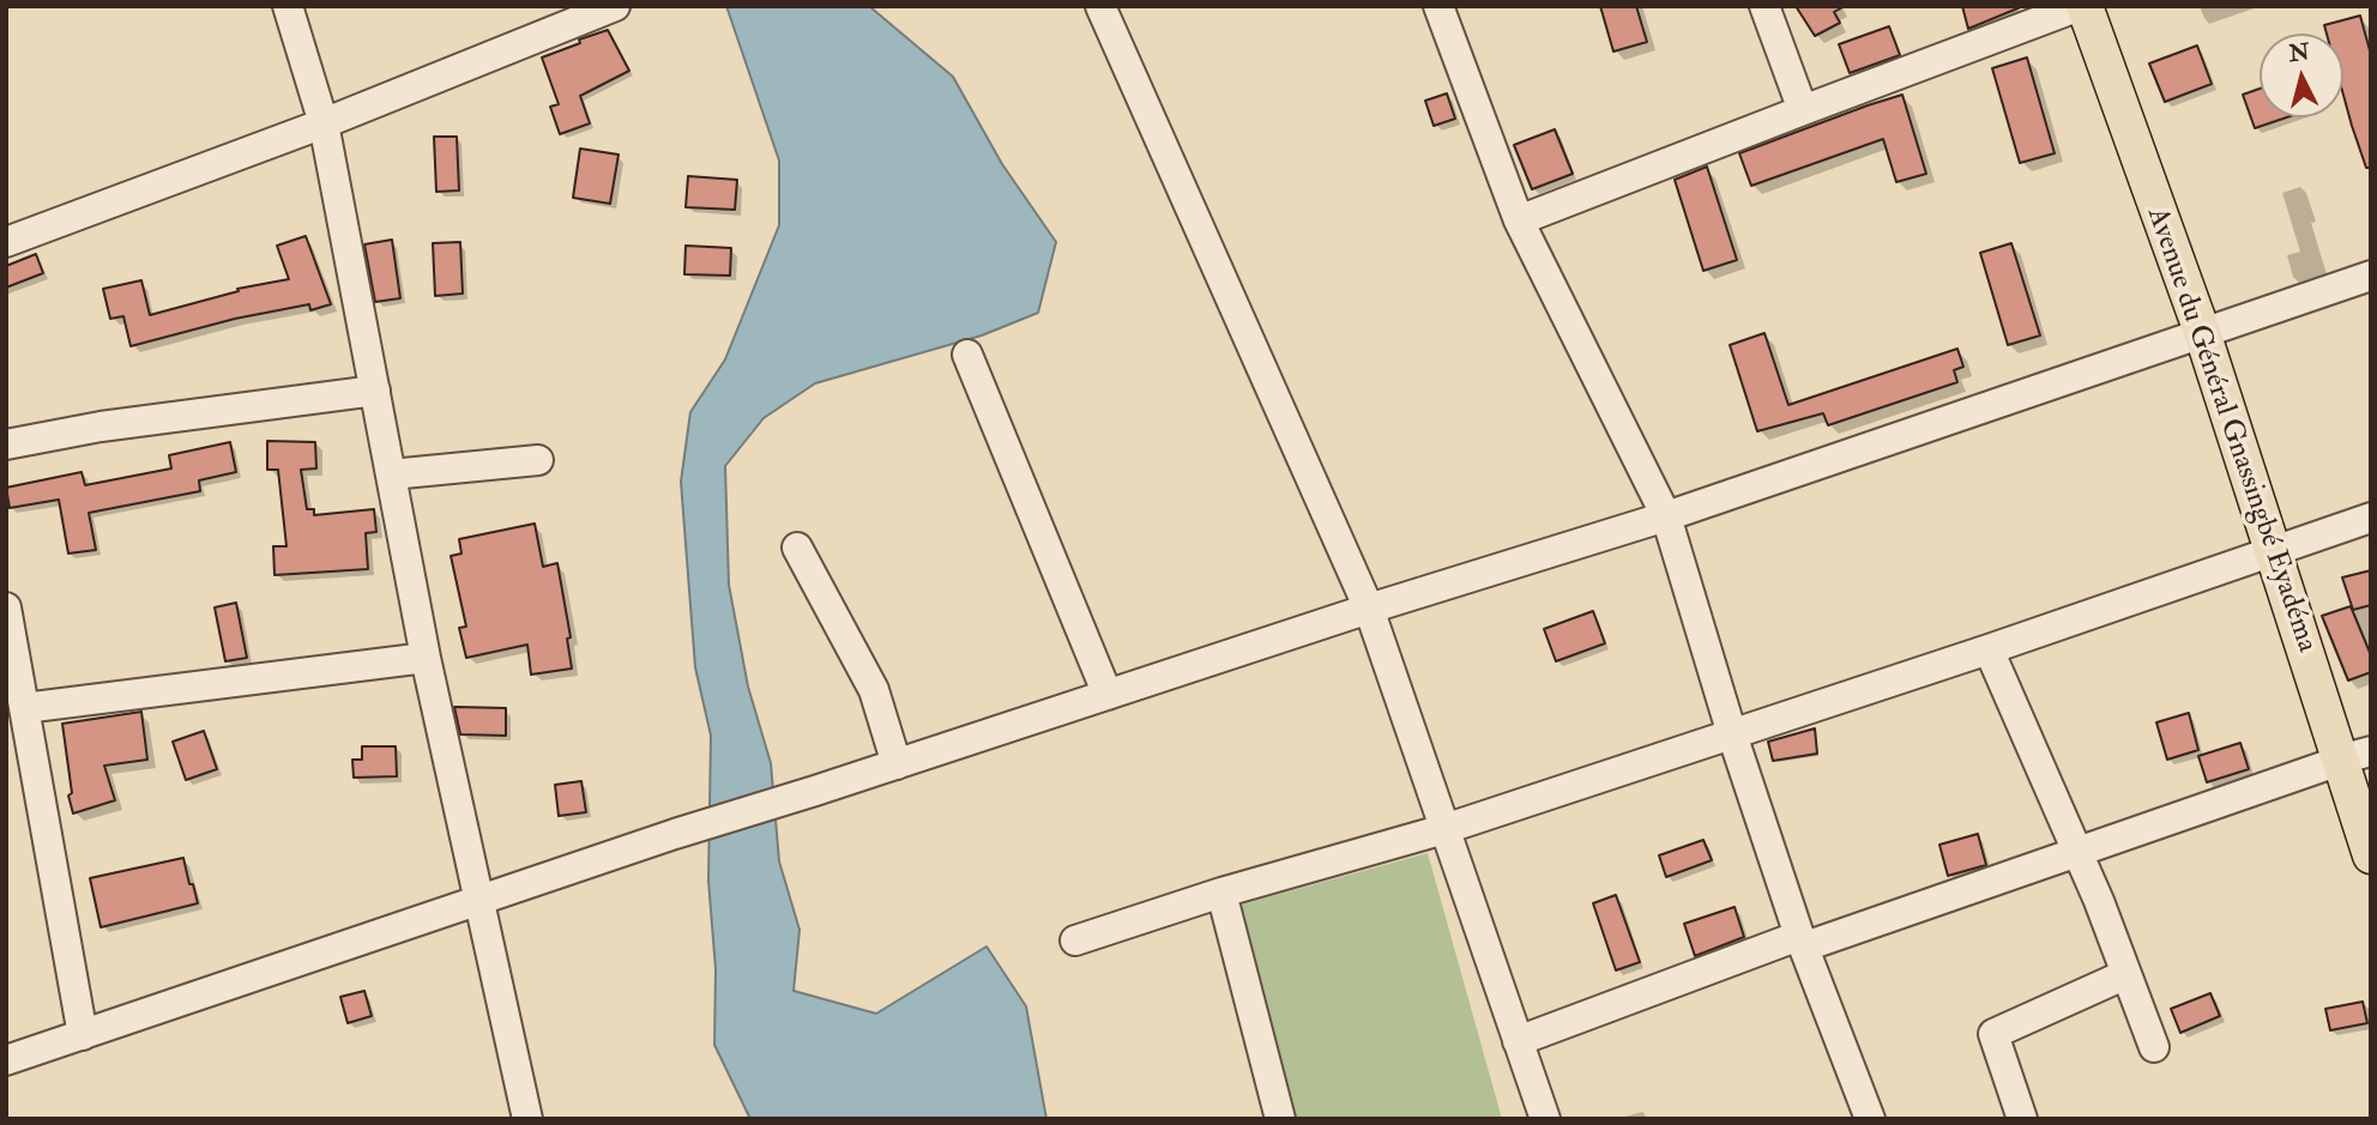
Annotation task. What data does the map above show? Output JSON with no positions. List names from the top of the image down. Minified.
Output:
{"streets":{"main road":["Avenue du Général Gnassingbé Eyadéma"]},"north":"top"}
